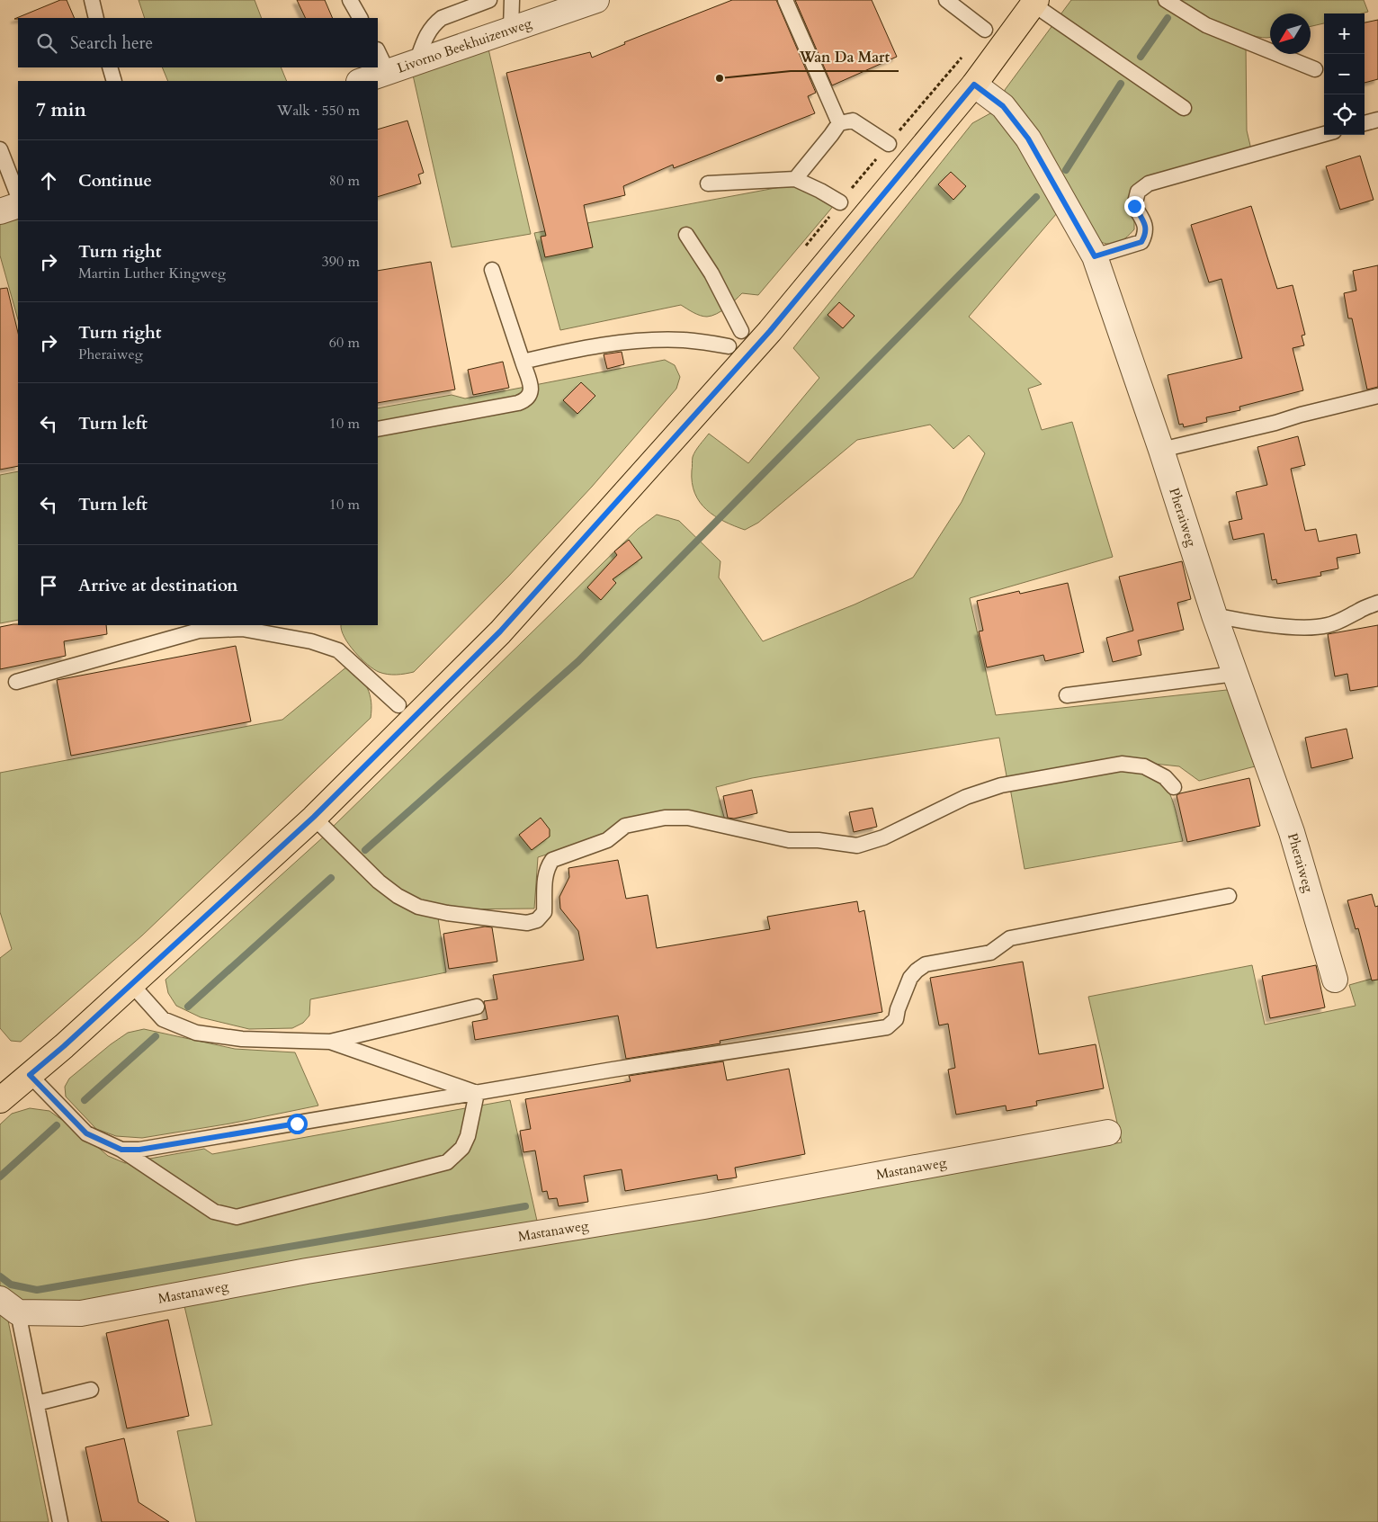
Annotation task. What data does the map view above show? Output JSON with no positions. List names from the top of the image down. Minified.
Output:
{"streets":{"street":["Livorno Beekhuizenweg","Pheraiweg","Mastanaweg"]},"places":["Wan Da Mart"],"north":"bottom left","page":{"map_buttons":["+","−"],"search":"Search here","heading":["7 min","Walk · 550 m"],"list":[["Continue","80 m"],["Turn right","Martin Luther Kingweg","390 m"],["Turn right","Pheraiweg","60 m"],["Turn left","10 m"],["Turn left","10 m"],"Arrive at destination"]}}
